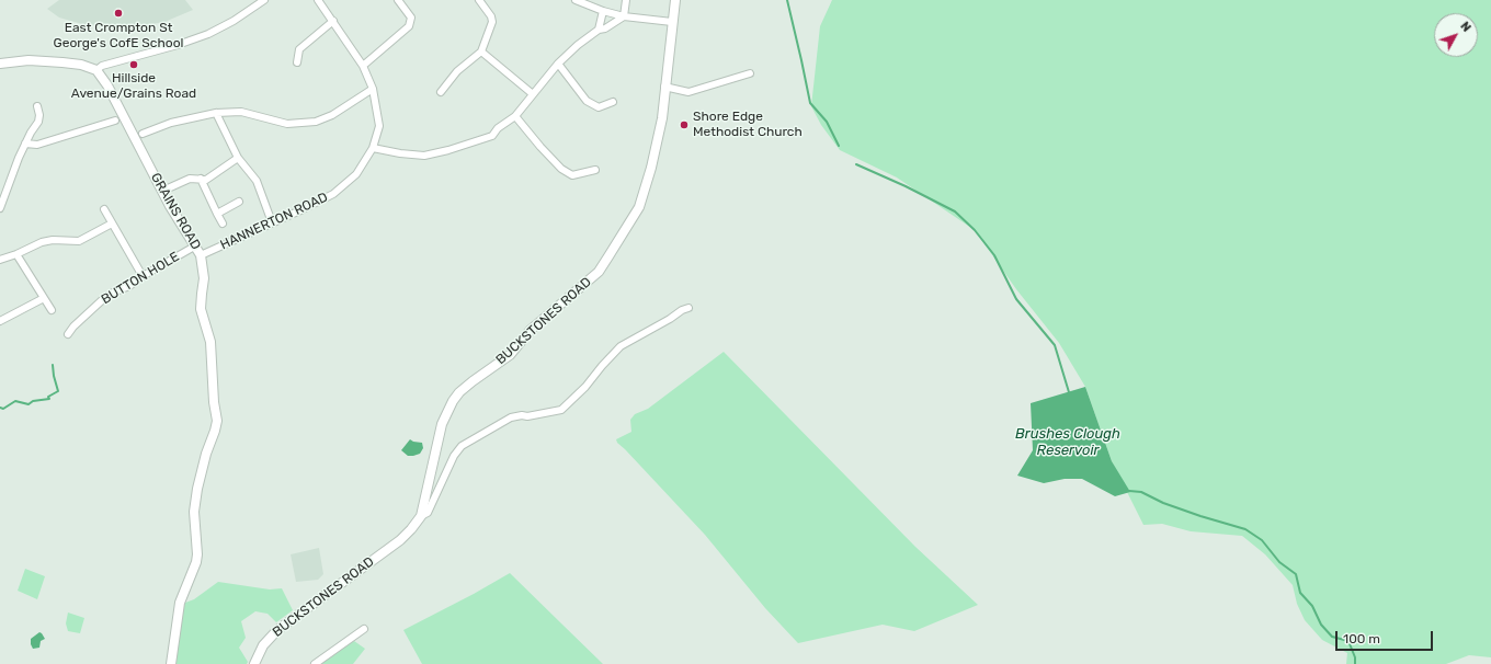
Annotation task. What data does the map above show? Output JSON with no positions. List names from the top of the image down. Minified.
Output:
{"streets":{"main road":["GRAINS ROAD","BUCKSTONES ROAD"],"street":["HANNERTON ROAD","BUTTON HOLE"]},"crossings":[["GRAINS ROAD","HANNERTON ROAD"],["GRAINS ROAD","BUTTON HOLE"]],"water":["Brushes Clough Reservoir"],"places":["East Crompton St George's CofE School","Hillside Avenue/Grains Road","Shore Edge Methodist Church"],"scale_bar":"100 m","north":"top right"}
